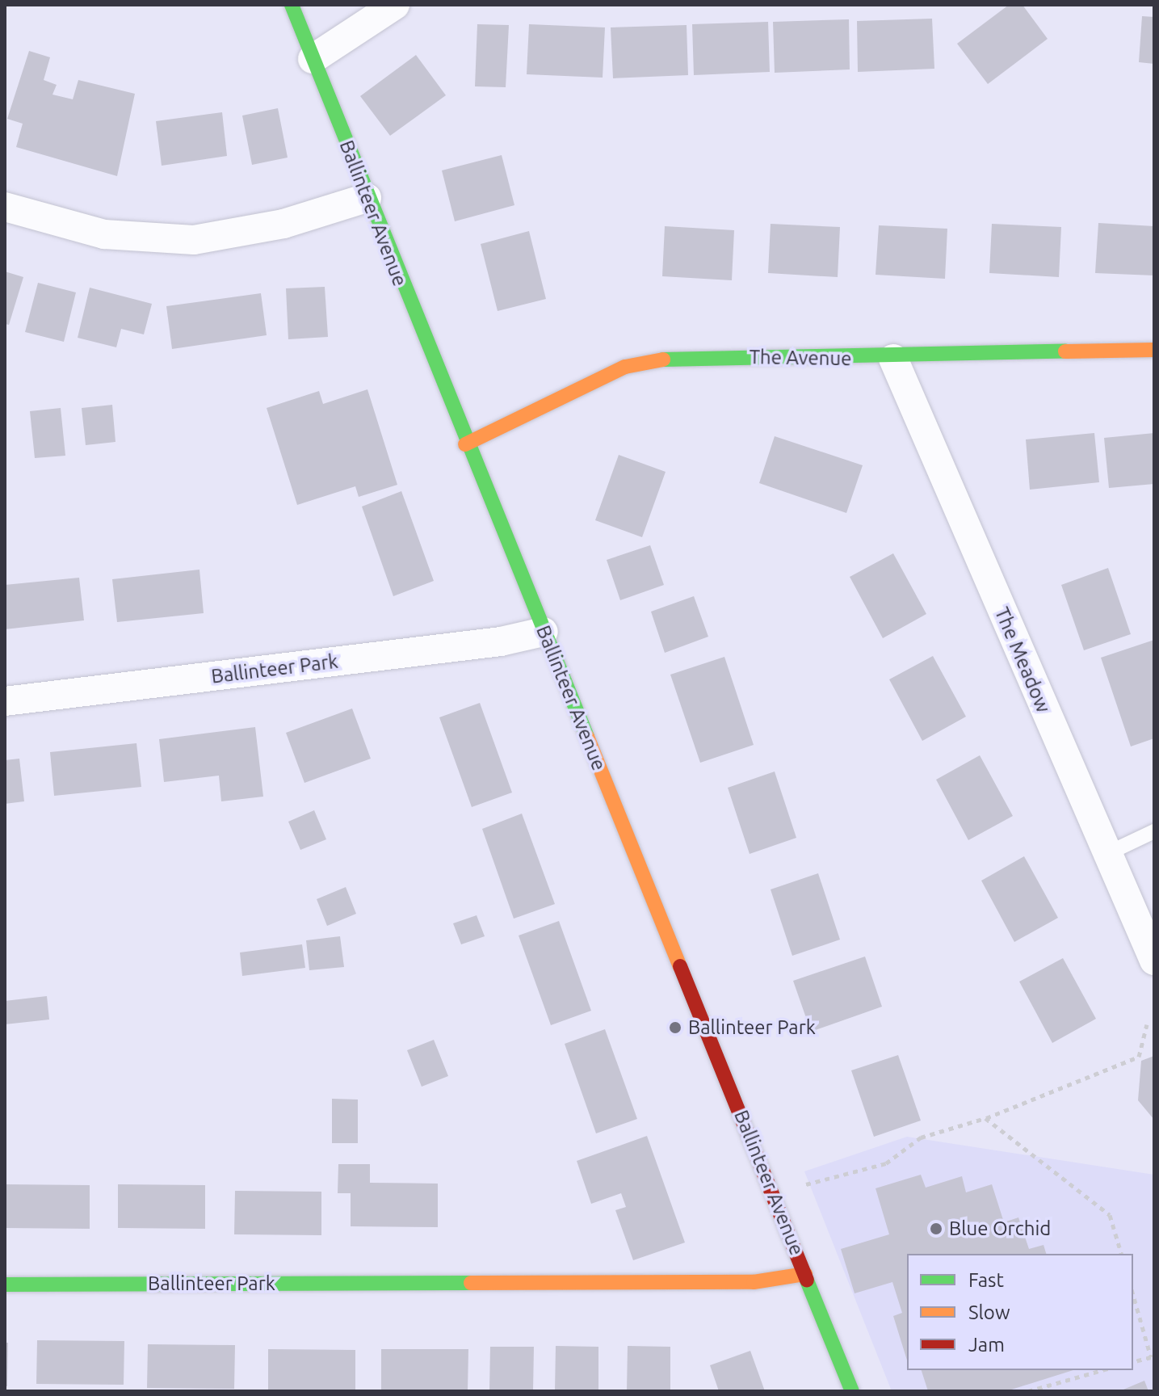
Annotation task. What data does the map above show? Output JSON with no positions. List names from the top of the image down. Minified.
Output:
{"streets":{"street":["Ballinteer Avenue","The Avenue","The Meadow","Ballinteer Park"]},"crossings":[["Ballinteer Avenue","The Avenue"],["Ballinteer Avenue","Ballinteer Park"],["The Avenue","The Meadow"]],"places":["Ballinteer Park","Blue Orchid"],"legend":["Fast","Slow","Jam"]}
